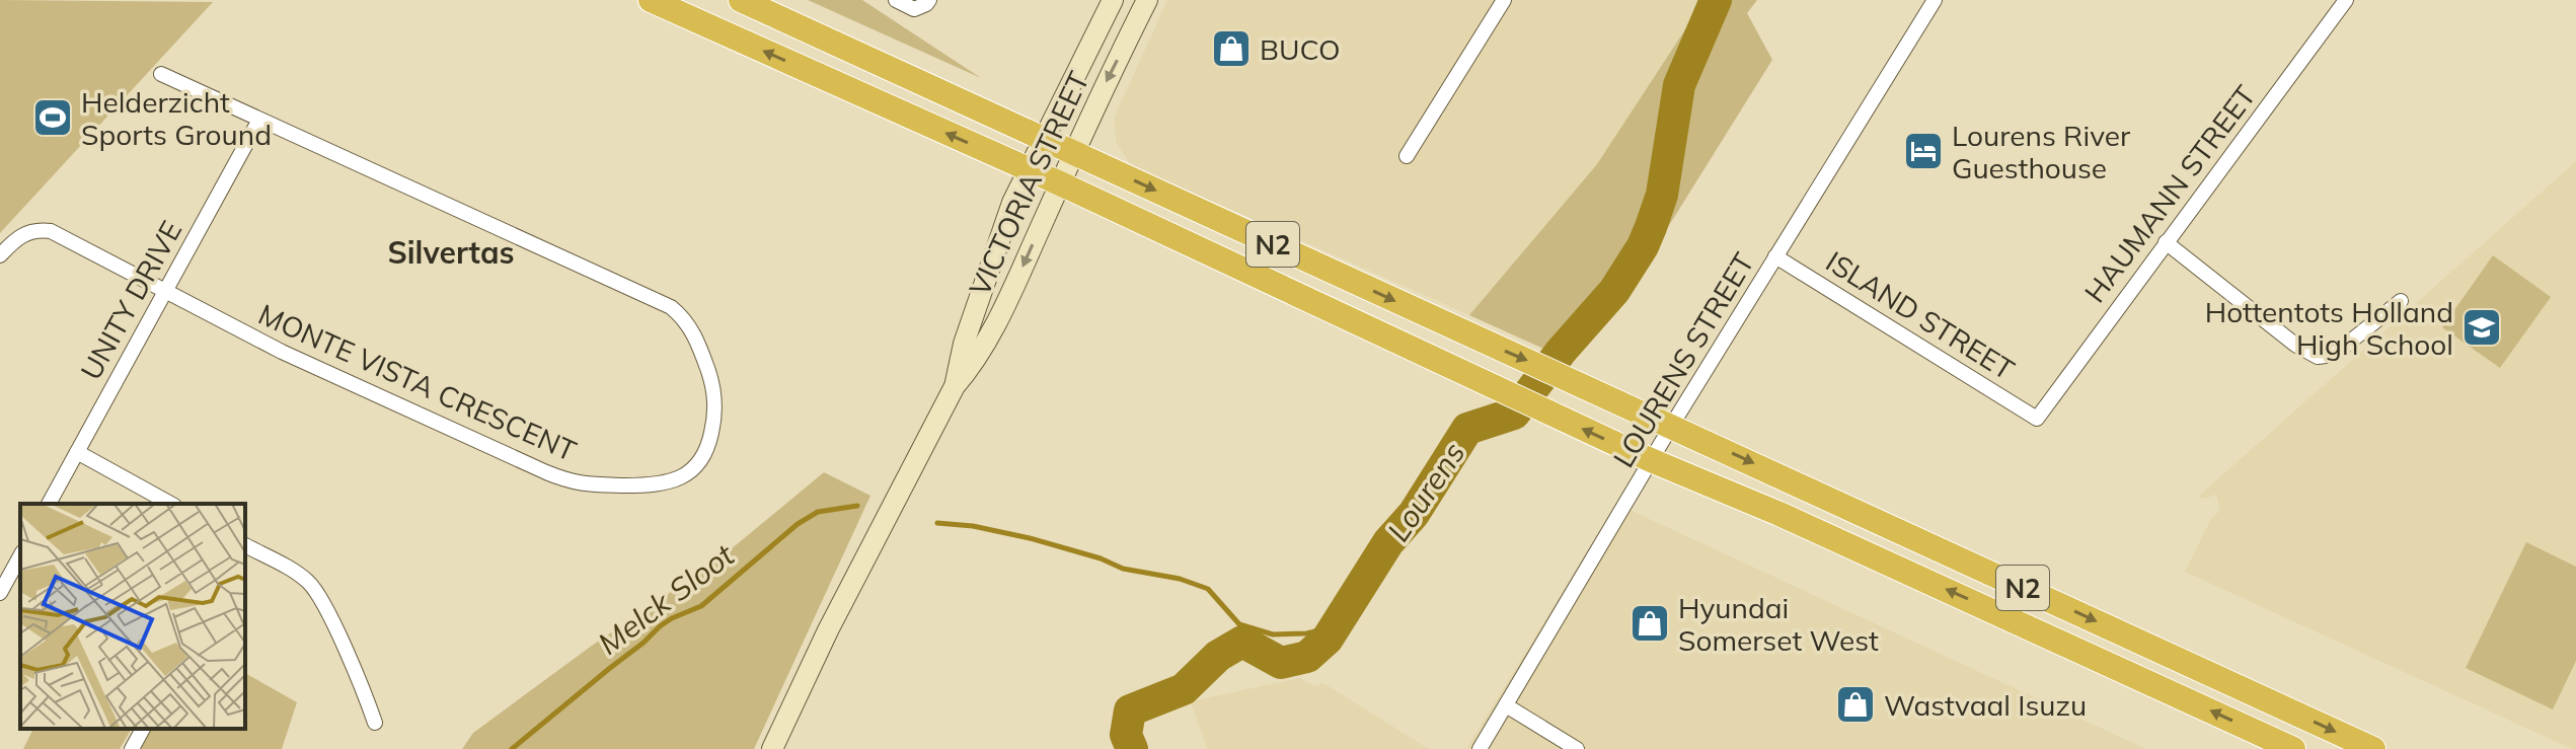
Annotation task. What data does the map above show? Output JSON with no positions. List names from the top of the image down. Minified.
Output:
{"streets":{"highway":["N2"],"main road":["VICTORIA STREET"],"street":["HAUMANN STREET","UNITY DRIVE","ISLAND STREET","LOURENS STREET","MONTE VISTA CRESCENT"]},"crossings":[["VICTORIA STREET","N2"],["HAUMANN STREET","ISLAND STREET"],["N2","LOURENS STREET"],["UNITY DRIVE","MONTE VISTA CRESCENT"],["ISLAND STREET","LOURENS STREET"]],"districts":["Silvertas"],"water":["Lourens","Melck Sloot"],"places":{"shop":["BUCO","Hyundai Somerset West","Wastvaal Isuzu"],"sports":["Helderzicht Sports Ground"],"hotel":["Lourens River Guesthouse"],"school or university":["Hottentots Holland High School"]}}
